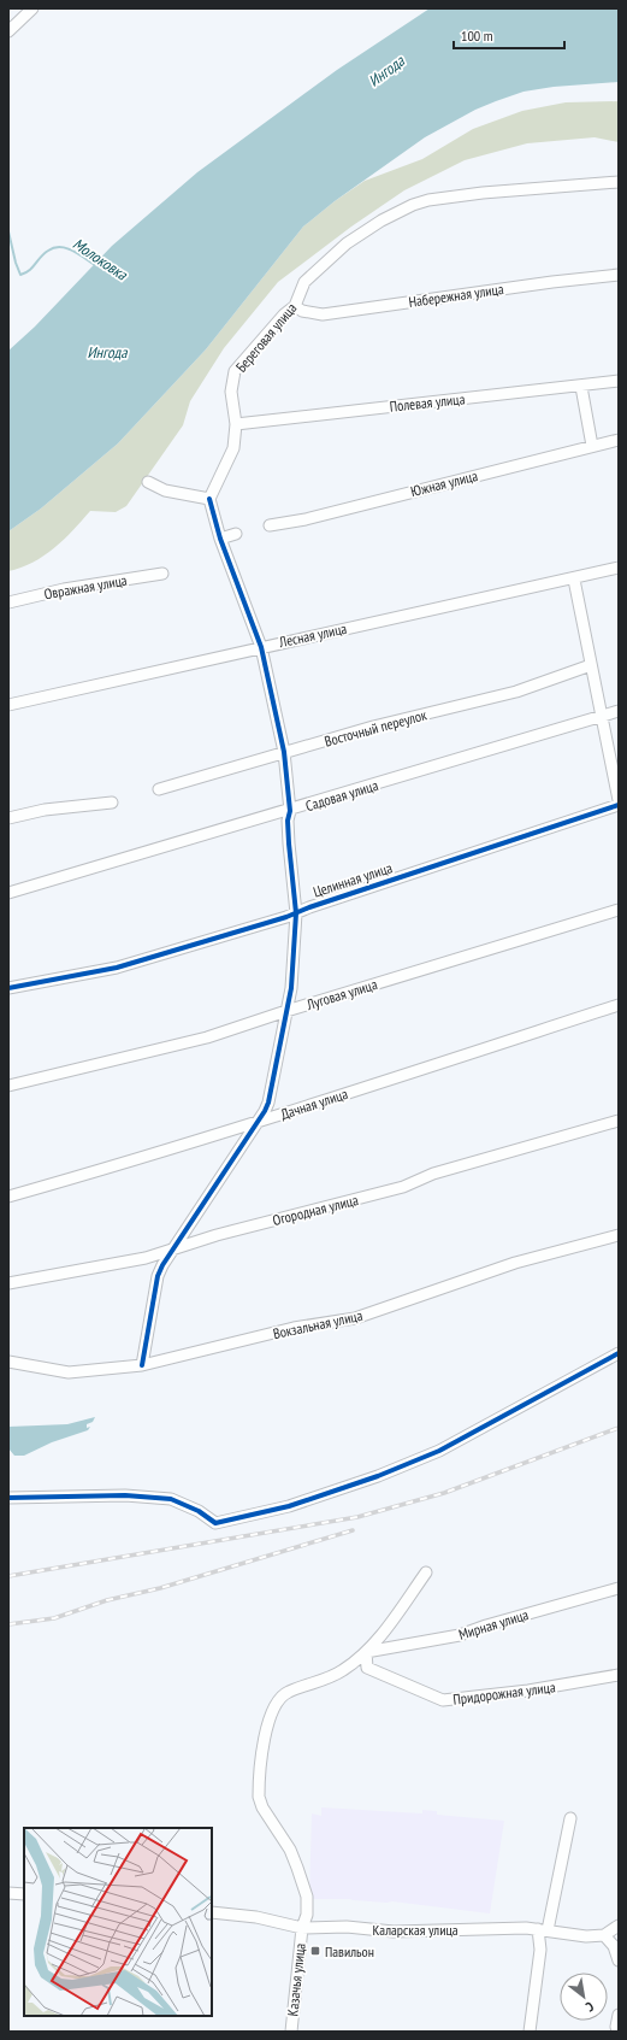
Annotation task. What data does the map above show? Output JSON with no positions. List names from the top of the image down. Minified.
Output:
{"streets":{"street":["Набережная улица","Береговая улица","Полевая улица","Южная улица","Овражная улица","Лесная улица","Восточный переулок","Садовая улица","Целинная улица","Луговая улица","Дачная улица","Огородная улица","Вокзальная улица","Мирная улица","Придорожная улица","Каларская улица","Казачья улица"]},"crossings":[["Набережная улица","Береговая улица"],["Береговая улица","Полевая улица"],["Мирная улица","Придорожная улица"],["Мирная улица","Казачья улица"],["Придорожная улица","Казачья улица"],["Каларская улица","Казачья улица"]],"water":["Ингода","Молоковка"],"places":{"transit":["Павильон"]},"scale_bar":"100 m","north":"bottom right"}
